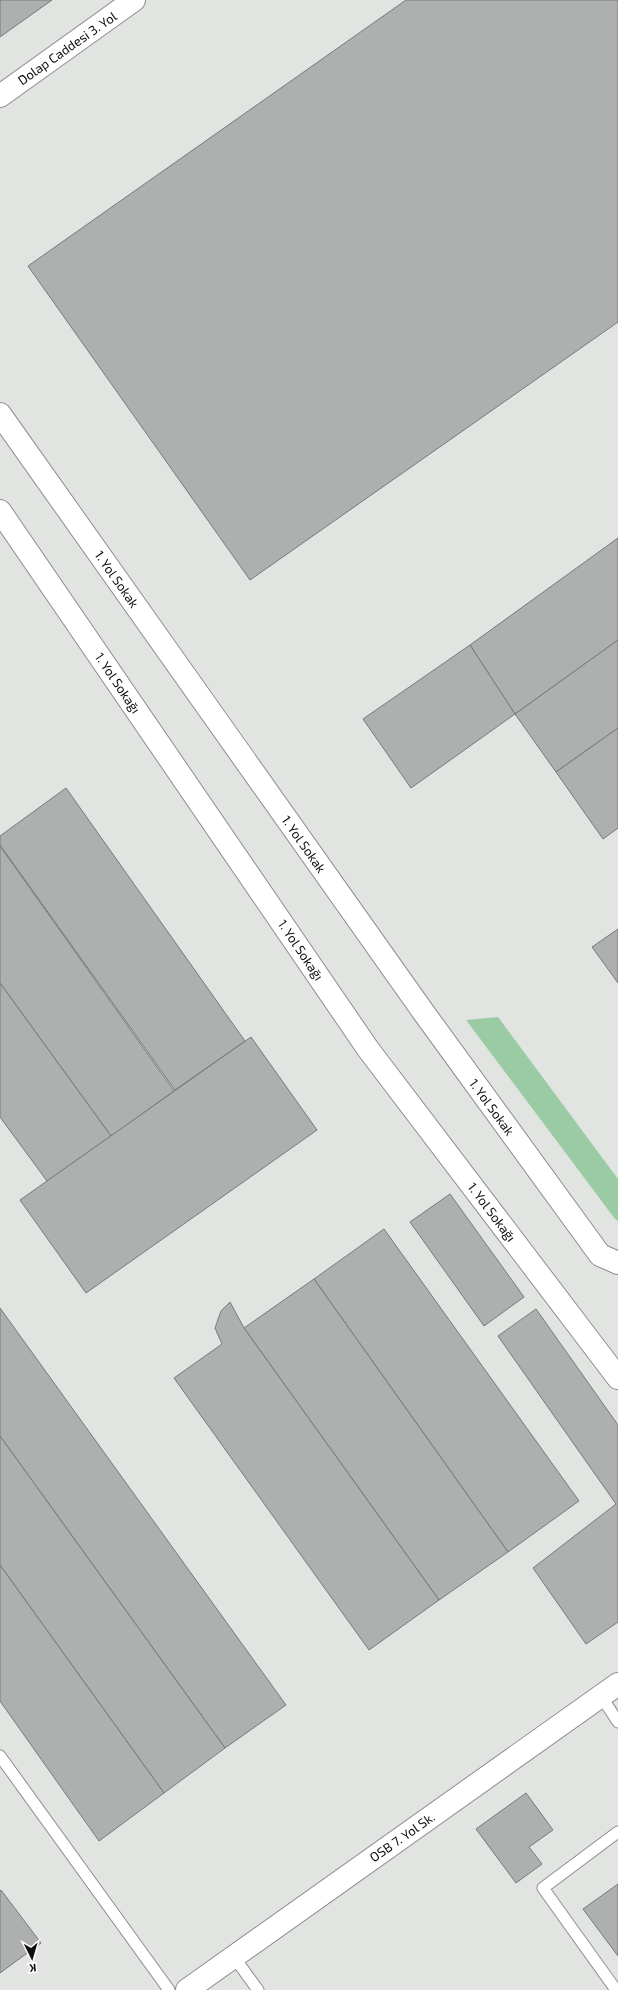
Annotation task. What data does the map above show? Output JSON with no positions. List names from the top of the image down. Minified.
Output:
{"streets":{"street":["Dolap Caddesi 3. Yol","1. Yol Sokak","1. Yol Sokağı","OSB 7. Yol Sk."]},"north":"bottom"}
